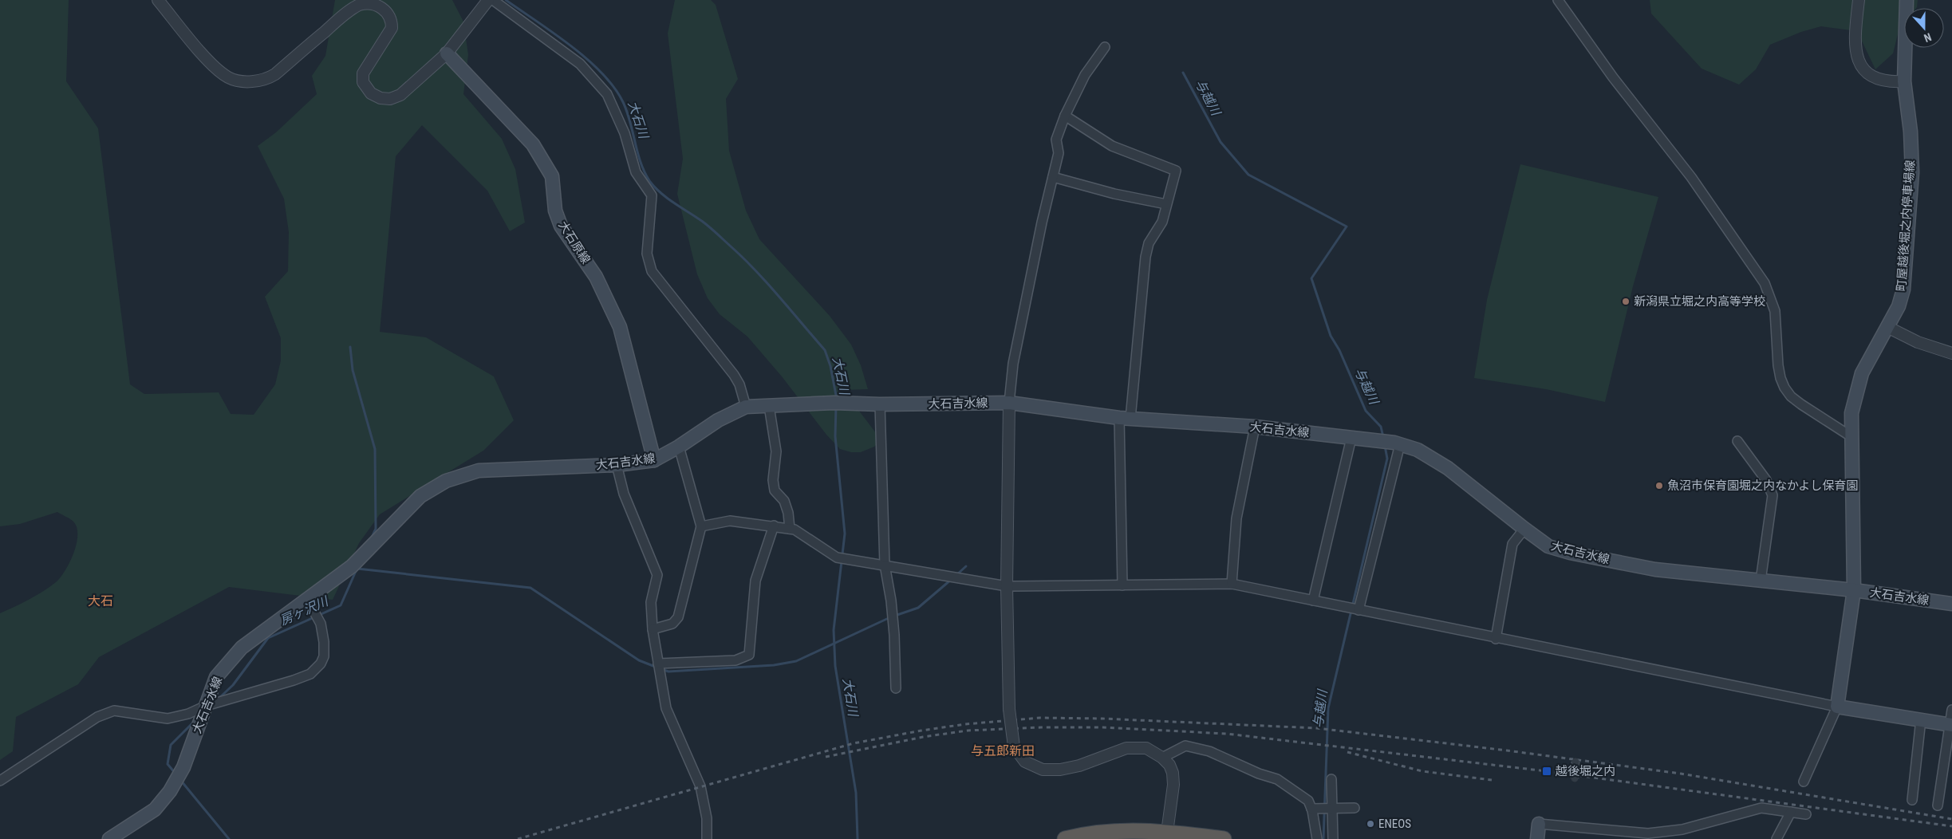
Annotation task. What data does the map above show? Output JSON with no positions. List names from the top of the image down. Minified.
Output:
{"streets":{"main road":["町屋越後堀之内停車場線","大石原線","大石吉水線"]},"crossings":[["町屋越後堀之内停車場線","大石吉水線"],["大石原線","大石吉水線"]],"districts":["大石","与五郎新田"],"water":["与越川","大石川","房ヶ沢川"],"places":{"other":["新潟県立堀之内高等学校","魚沼市保育園堀之内なかよし保育園","ENEOS"],"transit":["越後堀之内"]},"north":"bottom"}
